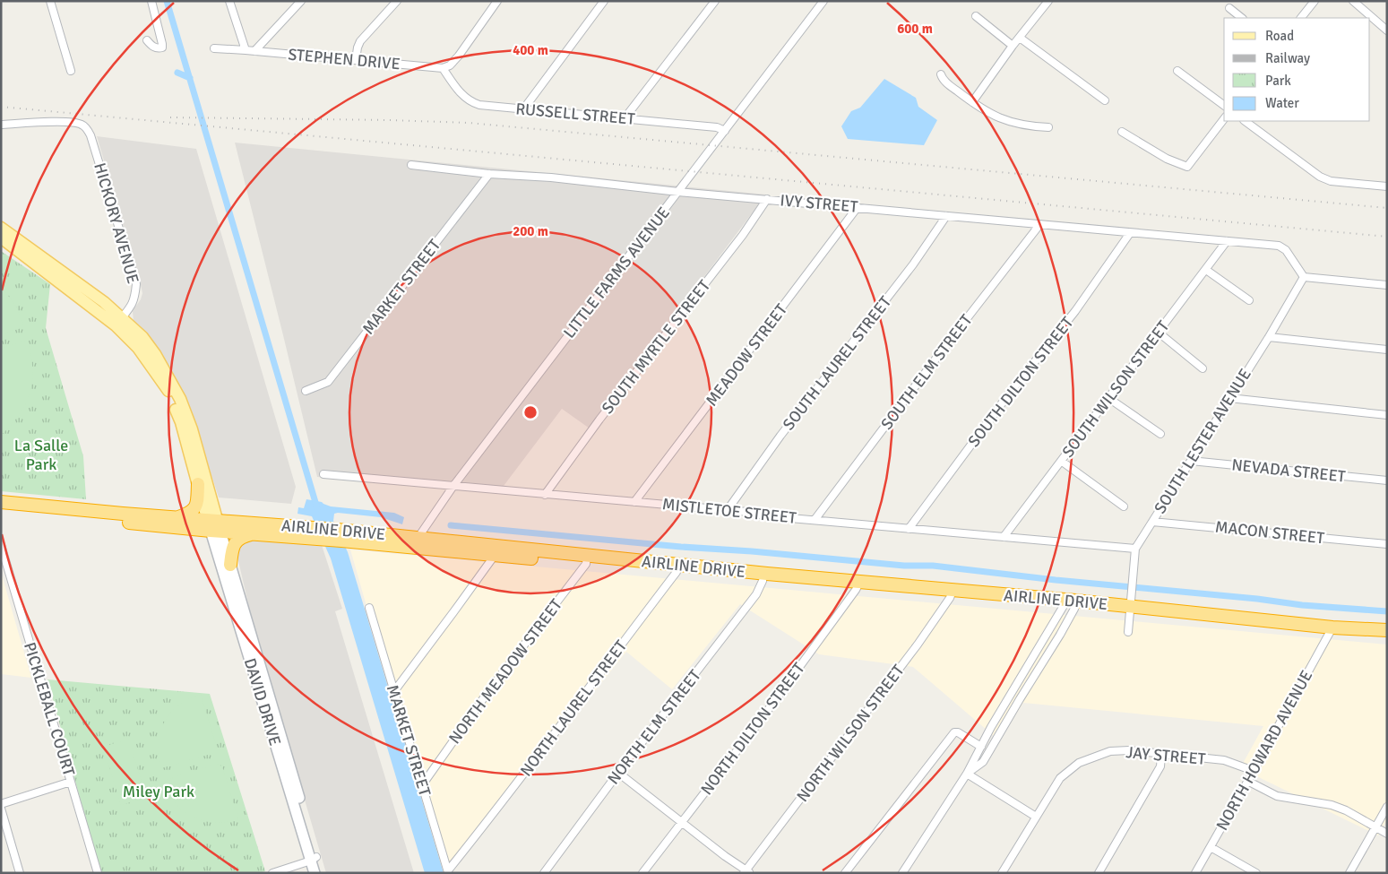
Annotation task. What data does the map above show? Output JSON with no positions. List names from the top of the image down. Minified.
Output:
{"streets":{"highway":["AIRLINE DRIVE"],"main road":["DAVID DRIVE"],"street":["STEPHEN DRIVE","RUSSELL STREET","IVY STREET","HICKORY AVENUE","LITTLE FARMS AVENUE","MARKET STREET","SOUTH MYRTLE STREET","MEADOW STREET","SOUTH LAUREL STREET","SOUTH ELM STREET","SOUTH DILTON STREET","SOUTH WILSON STREET","SOUTH LESTER AVENUE","NEVADA STREET","MISTLETOE STREET","MACON STREET","NORTH MEADOW STREET","NORTH LAUREL STREET","PICKLEBALL COURT","NORTH ELM STREET","NORTH DILTON STREET","NORTH WILSON STREET","NORTH HOWARD AVENUE","JAY STREET"]},"crossings":[["STEPHEN DRIVE","RUSSELL STREET"],["RUSSELL STREET","LITTLE FARMS AVENUE"],["IVY STREET","LITTLE FARMS AVENUE"],["IVY STREET","MARKET STREET"],["IVY STREET","SOUTH MYRTLE STREET"],["IVY STREET","MEADOW STREET"],["IVY STREET","SOUTH LAUREL STREET"],["IVY STREET","SOUTH ELM STREET"],["IVY STREET","SOUTH DILTON STREET"],["IVY STREET","SOUTH WILSON STREET"],["IVY STREET","SOUTH LESTER AVENUE"],["LITTLE FARMS AVENUE","MISTLETOE STREET"],["LITTLE FARMS AVENUE","AIRLINE DRIVE"],["MARKET STREET","NORTH MEADOW STREET"],["MARKET STREET","NORTH LAUREL STREET"],["SOUTH MYRTLE STREET","MISTLETOE STREET"],["MEADOW STREET","MISTLETOE STREET"],["SOUTH LAUREL STREET","MISTLETOE STREET"],["SOUTH ELM STREET","MISTLETOE STREET"],["SOUTH DILTON STREET","MISTLETOE STREET"],["SOUTH WILSON STREET","MISTLETOE STREET"],["SOUTH LESTER AVENUE","NEVADA STREET"],["SOUTH LESTER AVENUE","MISTLETOE STREET"],["SOUTH LESTER AVENUE","AIRLINE DRIVE"],["SOUTH LESTER AVENUE","MACON STREET"],["AIRLINE DRIVE","NORTH MEADOW STREET"],["AIRLINE DRIVE","DAVID DRIVE"],["AIRLINE DRIVE","NORTH LAUREL STREET"],["AIRLINE DRIVE","NORTH ELM STREET"],["AIRLINE DRIVE","NORTH DILTON STREET"],["AIRLINE DRIVE","NORTH WILSON STREET"],["AIRLINE DRIVE","NORTH HOWARD AVENUE"],["NORTH HOWARD AVENUE","JAY STREET"]],"parks":["La Salle Park","Miley Park"],"legend":["Road","Railway","Park","Water"],"rings":["600 m","400 m","200 m"]}
